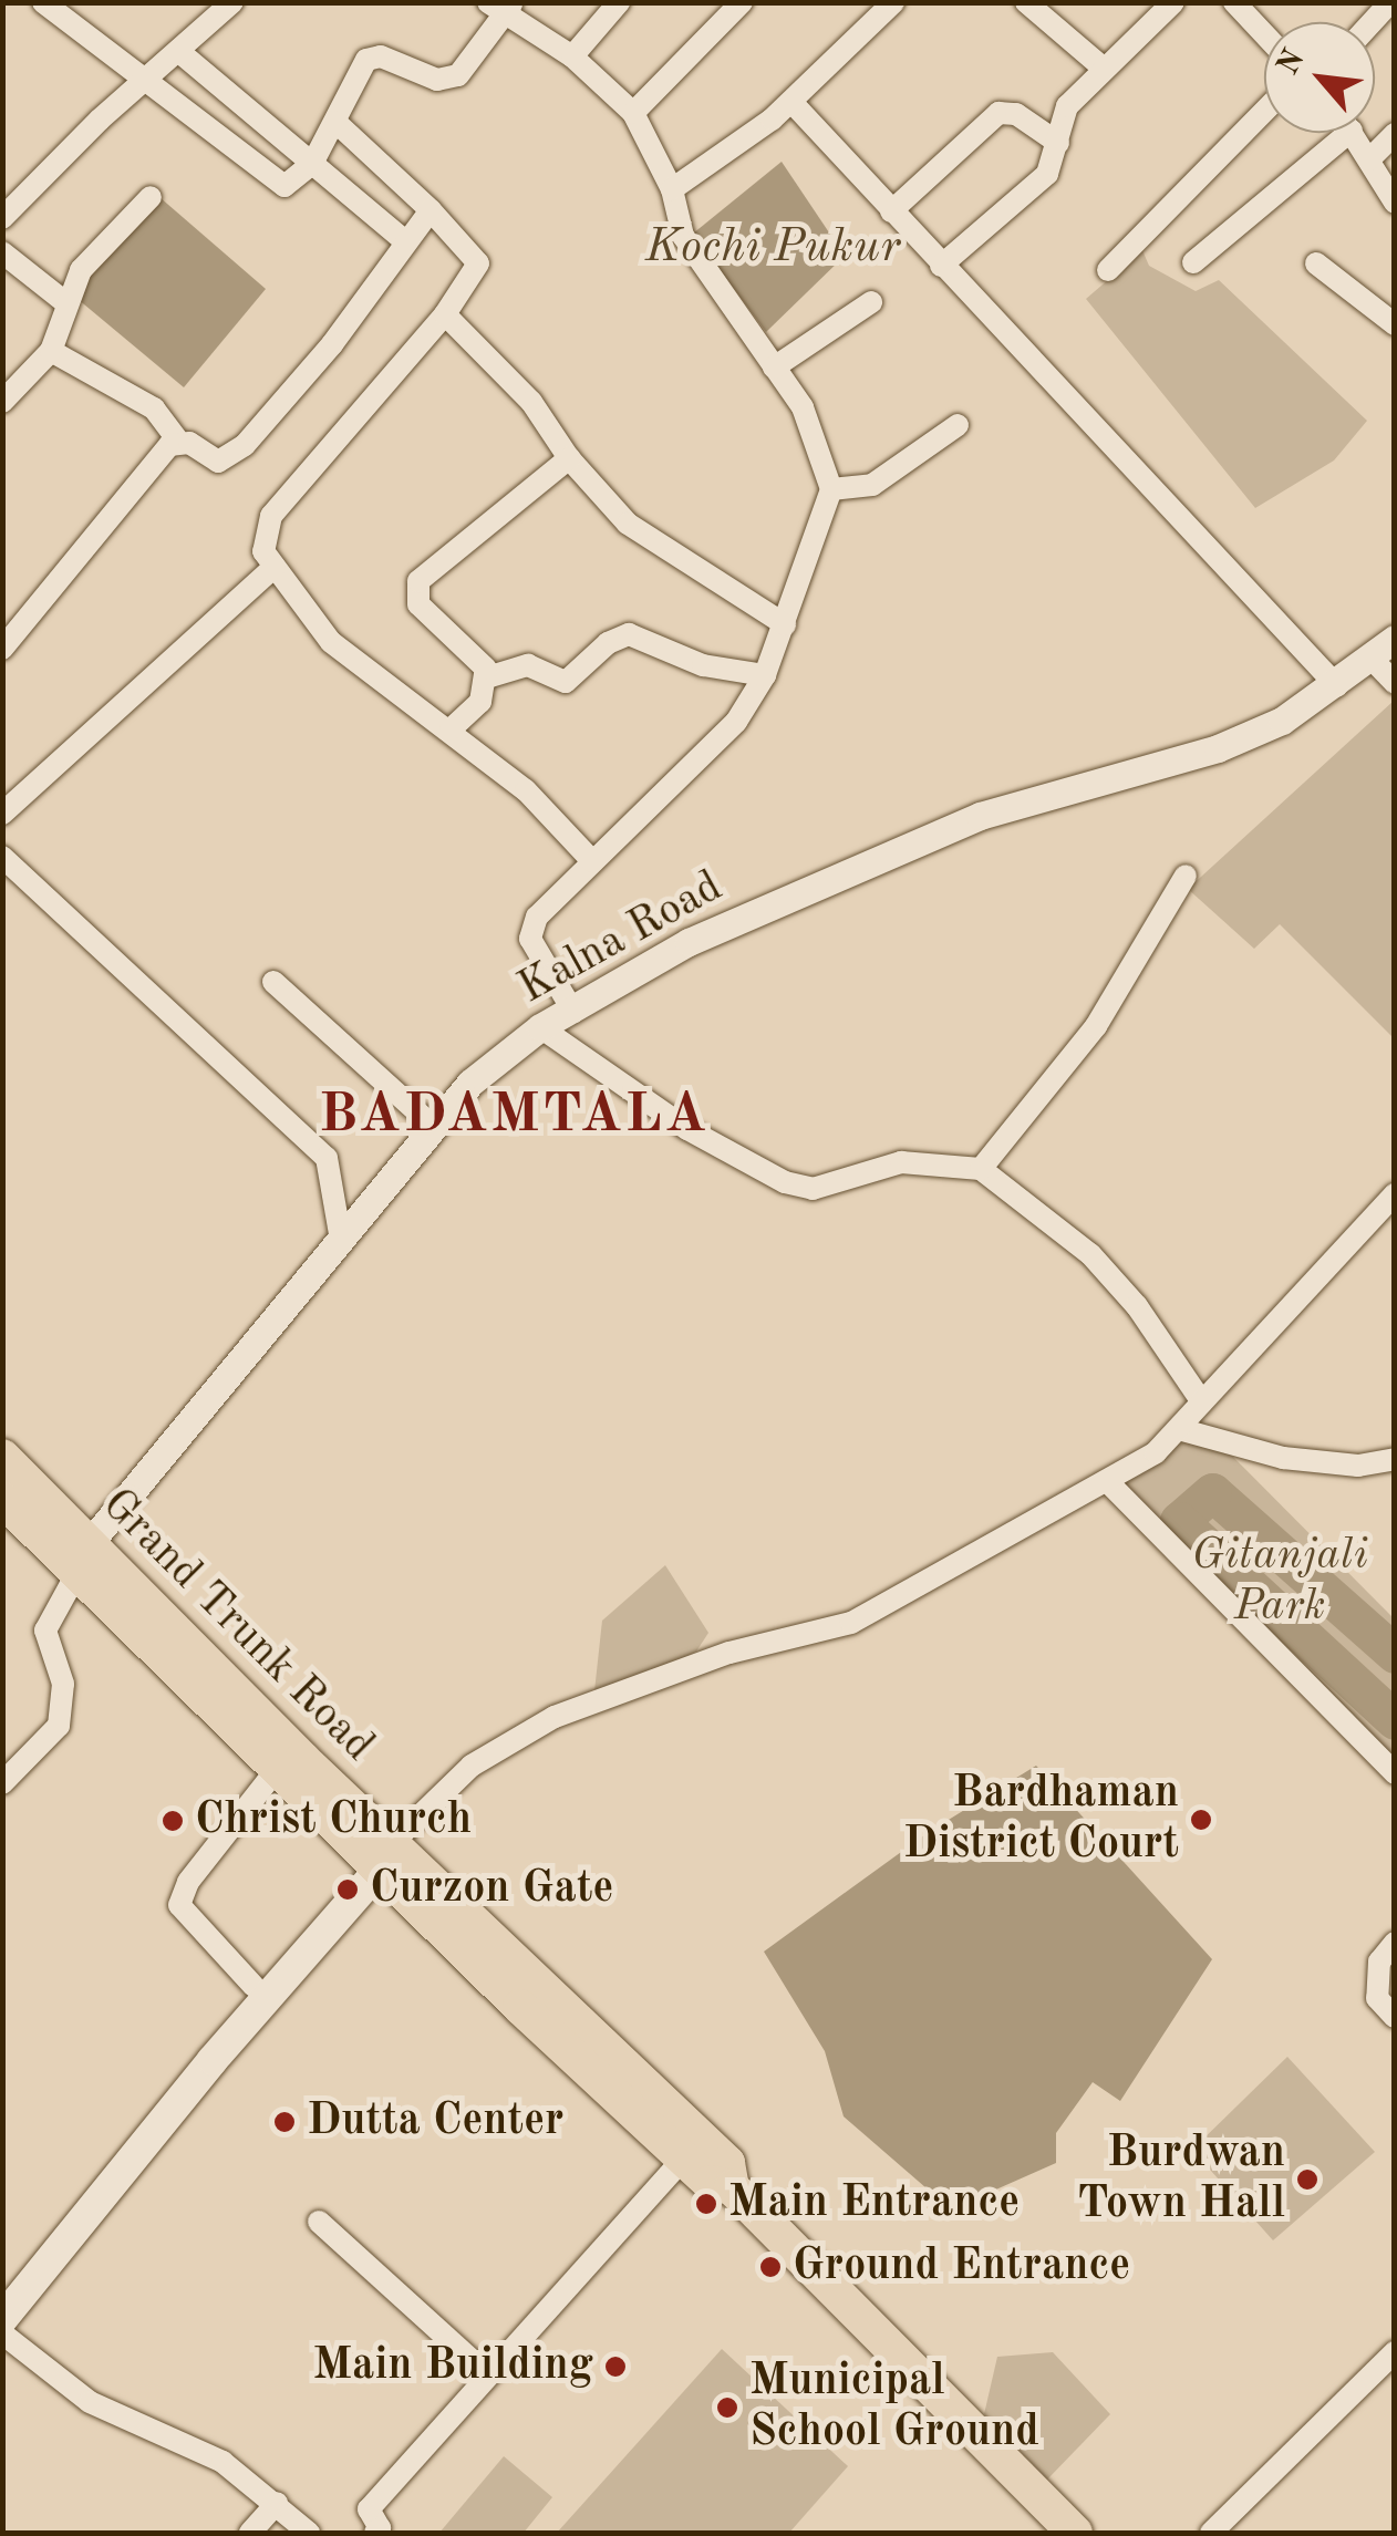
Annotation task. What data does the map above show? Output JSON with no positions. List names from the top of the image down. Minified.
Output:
{"streets":{"highway":["Grand Trunk Road"],"street":["Kalna Road"]},"crossings":[["Kalna Road","Grand Trunk Road"]],"districts":["BADAMTALA"],"water":["Kochi Pukur"],"parks":["Gitanjali Park"],"places":["Bardhaman District Court","Christ Church","Curzon Gate","Dutta Center","Burdwan Town Hall","Main Entrance","Ground Entrance","Main Building","Municipal School Ground"],"north":"top left"}
